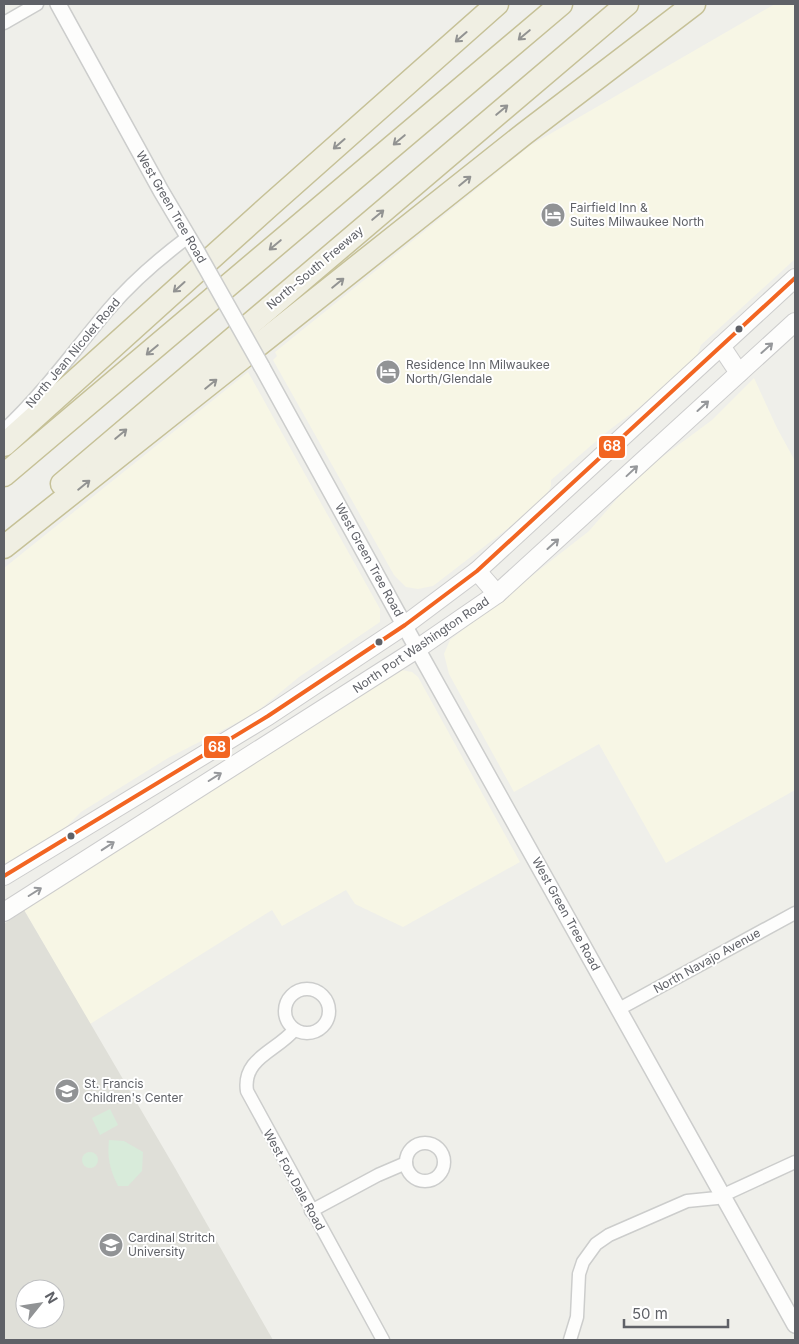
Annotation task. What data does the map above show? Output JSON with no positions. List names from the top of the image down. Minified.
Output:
{"streets":{"highway":["North-South Freeway"],"main road":["North Port Washington Road"],"street":["West Green Tree Road","North Jean Nicolet Road","North Navajo Avenue","West Fox Dale Road"]},"crossings":[["West Green Tree Road","North Jean Nicolet Road"],["West Green Tree Road","North Port Washington Road"],["West Green Tree Road","North Navajo Avenue"]],"places":{"hotel":["Fairfield Inn & Suites Milwaukee North","Residence Inn Milwaukee North/Glendale"],"school or university":["St. Francis Children's Center","Cardinal Stritch University"]},"lines":["transit line 68"],"scale_bar":"50 m","north":"top right"}
